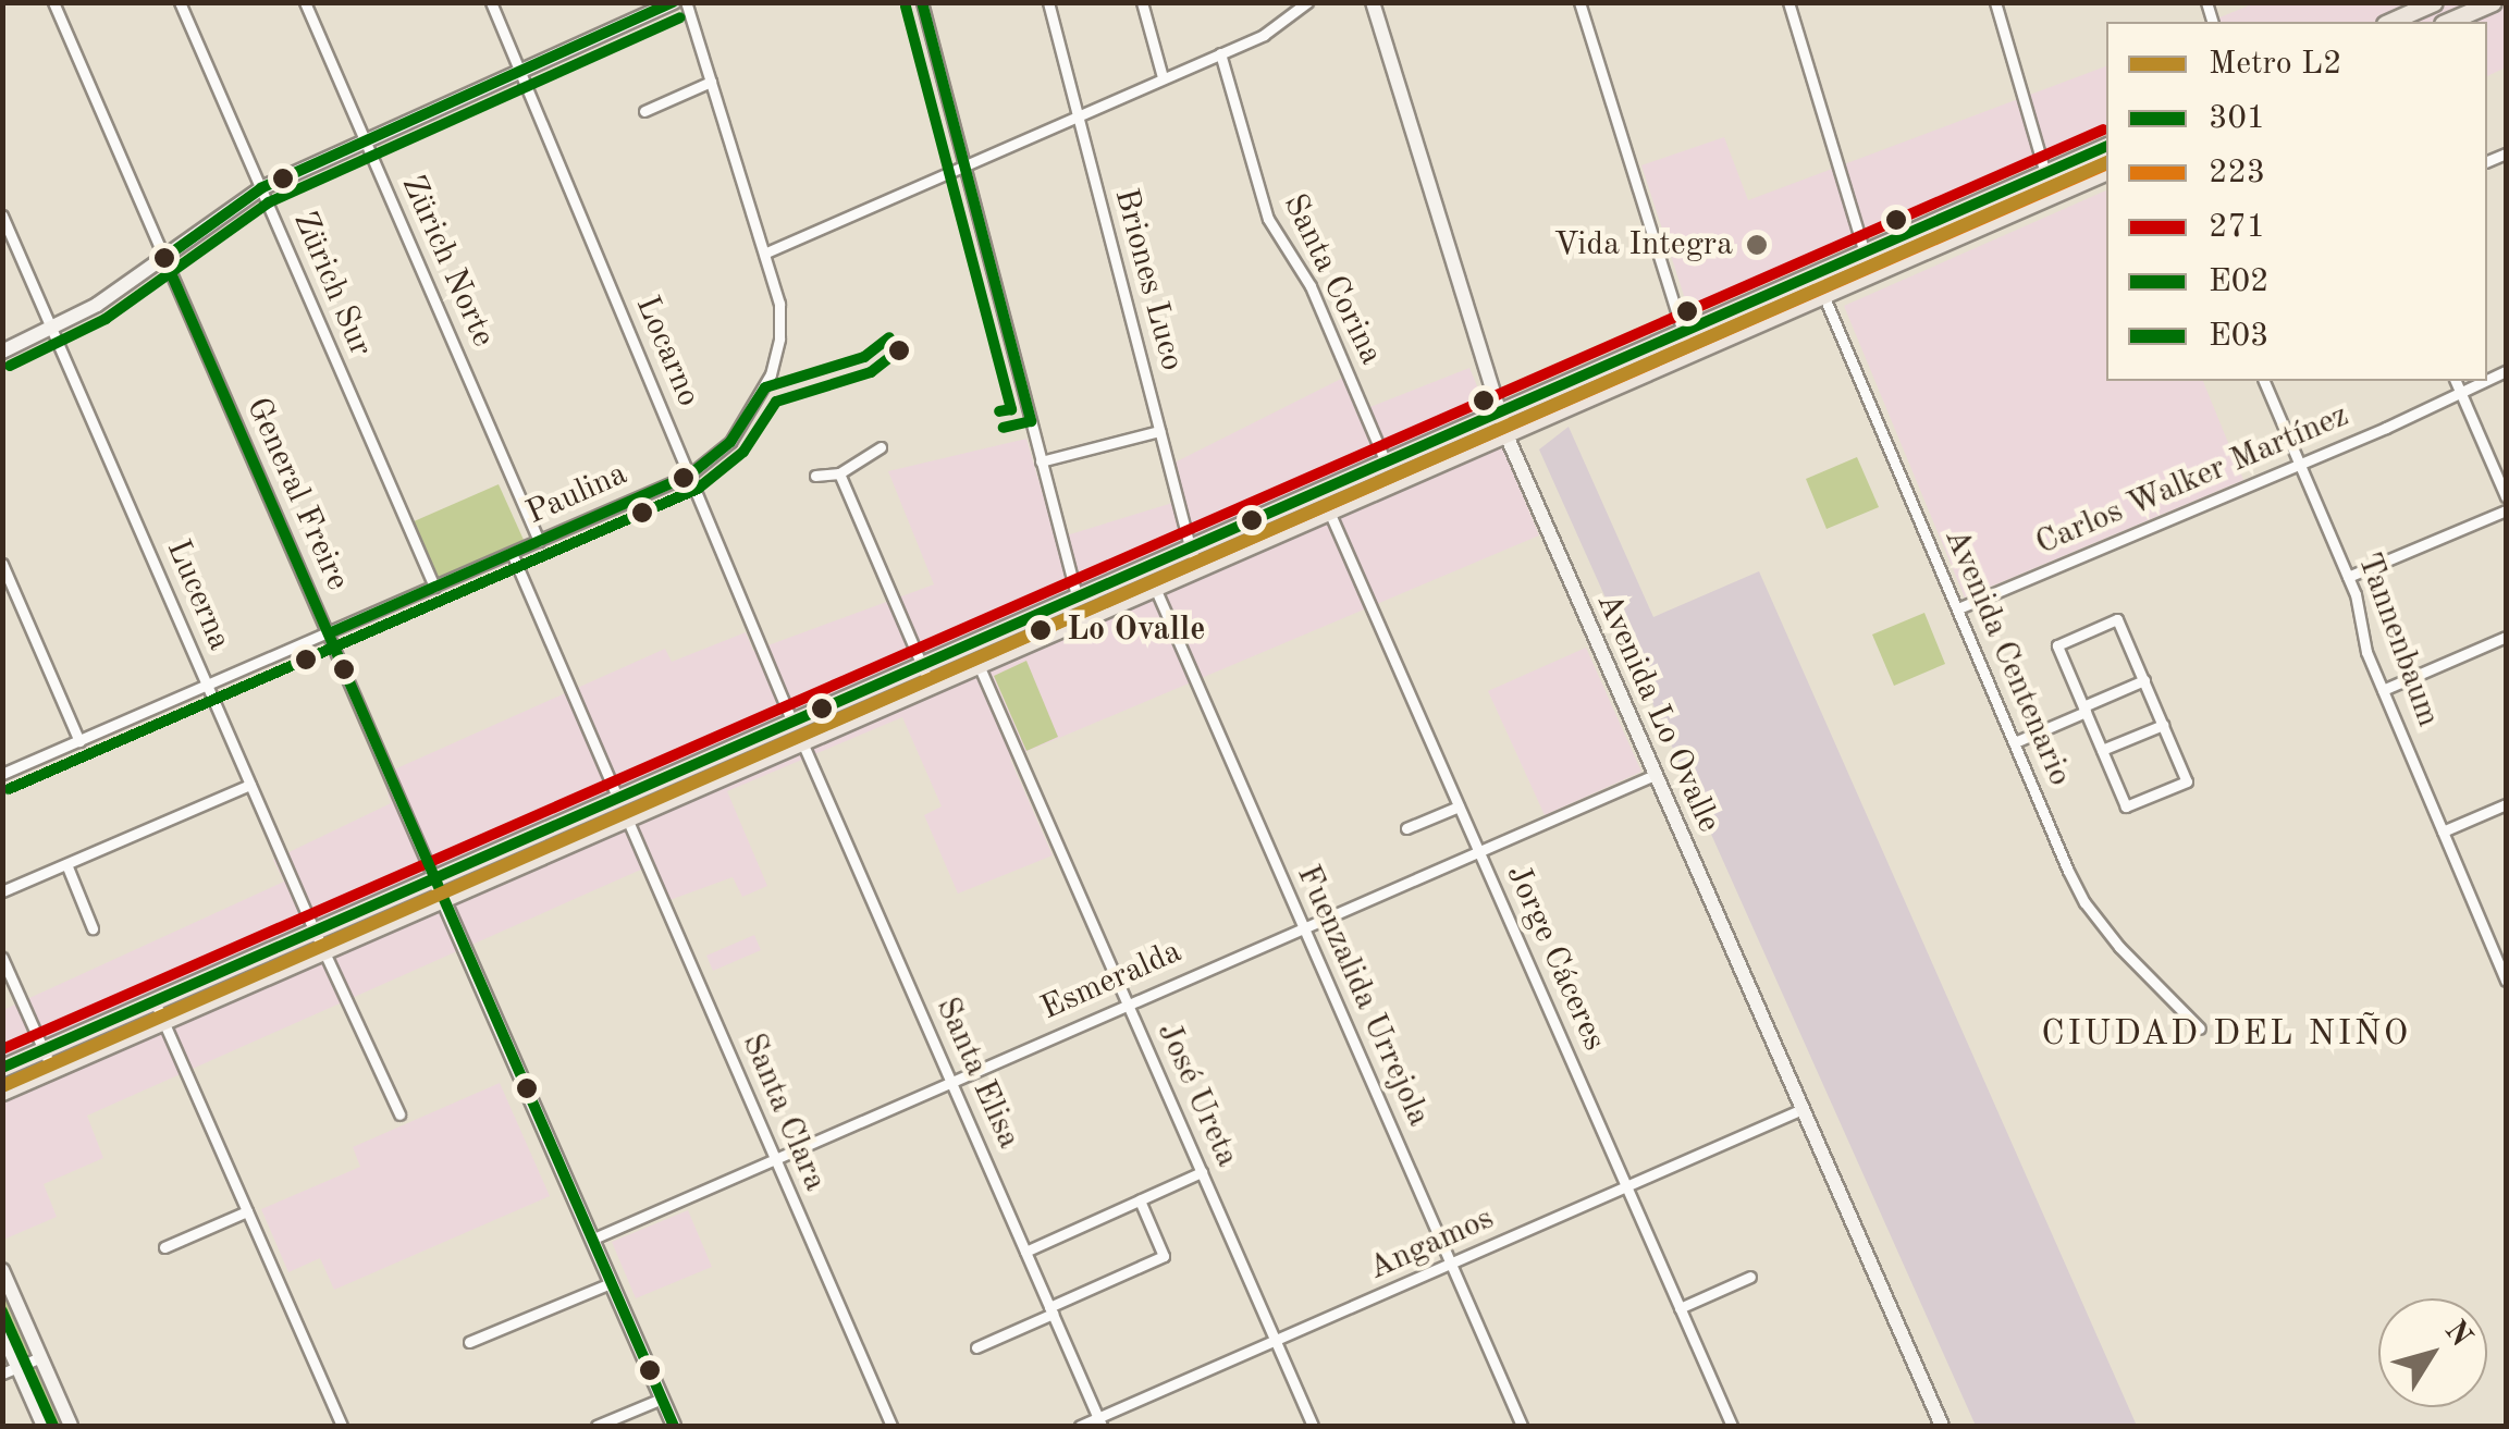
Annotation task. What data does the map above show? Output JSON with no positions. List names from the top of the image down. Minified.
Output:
{"streets":{"main road":["General Freire","Avenida Lo Ovalle"],"street":["Zürich Norte","Briones Luco","Santa Corina","Zürich Sur","Locarno","Carlos Walker Martínez","Paulina","Lucerna","Tannenbaum","Avenida Centenario","Jorge Cáceres","Esmeralda","Fuenzalida Urrejola","Santa Elisa","José Ureta","Santa Clara","Angamos"]},"crossings":[["Zürich Norte","Paulina"],["Zürich Sur","Paulina"],["Locarno","Paulina"],["Carlos Walker Martínez","Tannenbaum"],["Carlos Walker Martínez","Avenida Centenario"],["General Freire","Paulina"],["General Freire","Esmeralda"],["Paulina","Lucerna"],["Avenida Lo Ovalle","Esmeralda"],["Avenida Lo Ovalle","Angamos"],["Jorge Cáceres","Esmeralda"],["Jorge Cáceres","Angamos"],["Esmeralda","Fuenzalida Urrejola"],["Esmeralda","Santa Elisa"],["Esmeralda","José Ureta"],["Esmeralda","Santa Clara"],["Fuenzalida Urrejola","Angamos"],["Santa Elisa","Angamos"],["José Ureta","Angamos"]],"districts":["CIUDAD DEL NIÑO"],"places":["Vida Integra","Lo Ovalle"],"lines":["transit line E02","transit line E03","transit line 271","transit line 301","metro line L2","transit line 223"],"legend":["Metro L2","301","223","271","E02","E03"],"north":"top right"}
